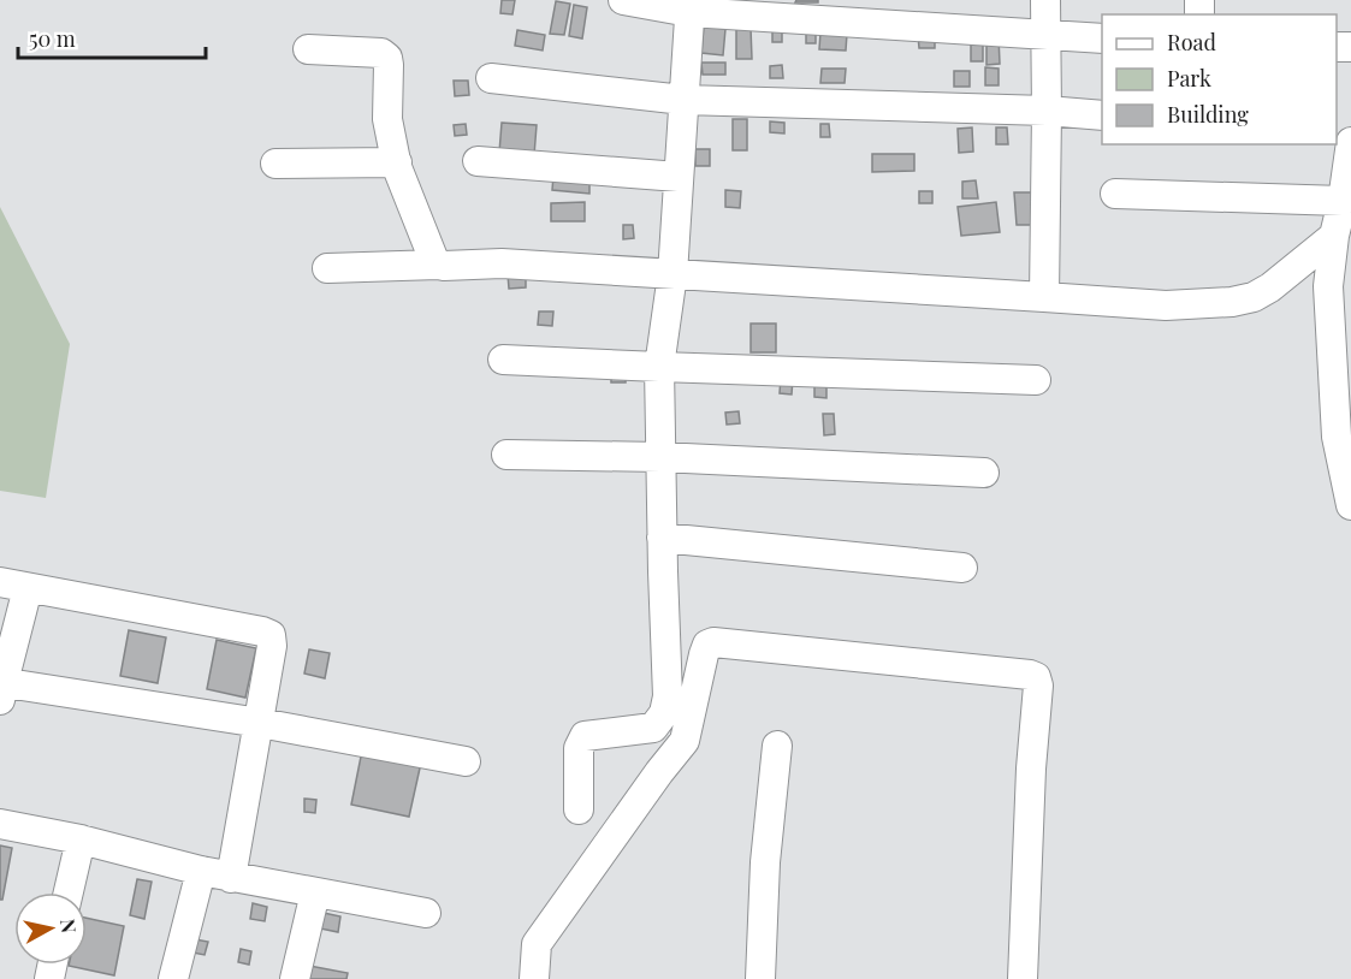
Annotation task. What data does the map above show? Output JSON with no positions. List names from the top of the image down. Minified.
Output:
{"legend":["Road","Park","Building"],"scale_bar":"50 m","north":"right"}
